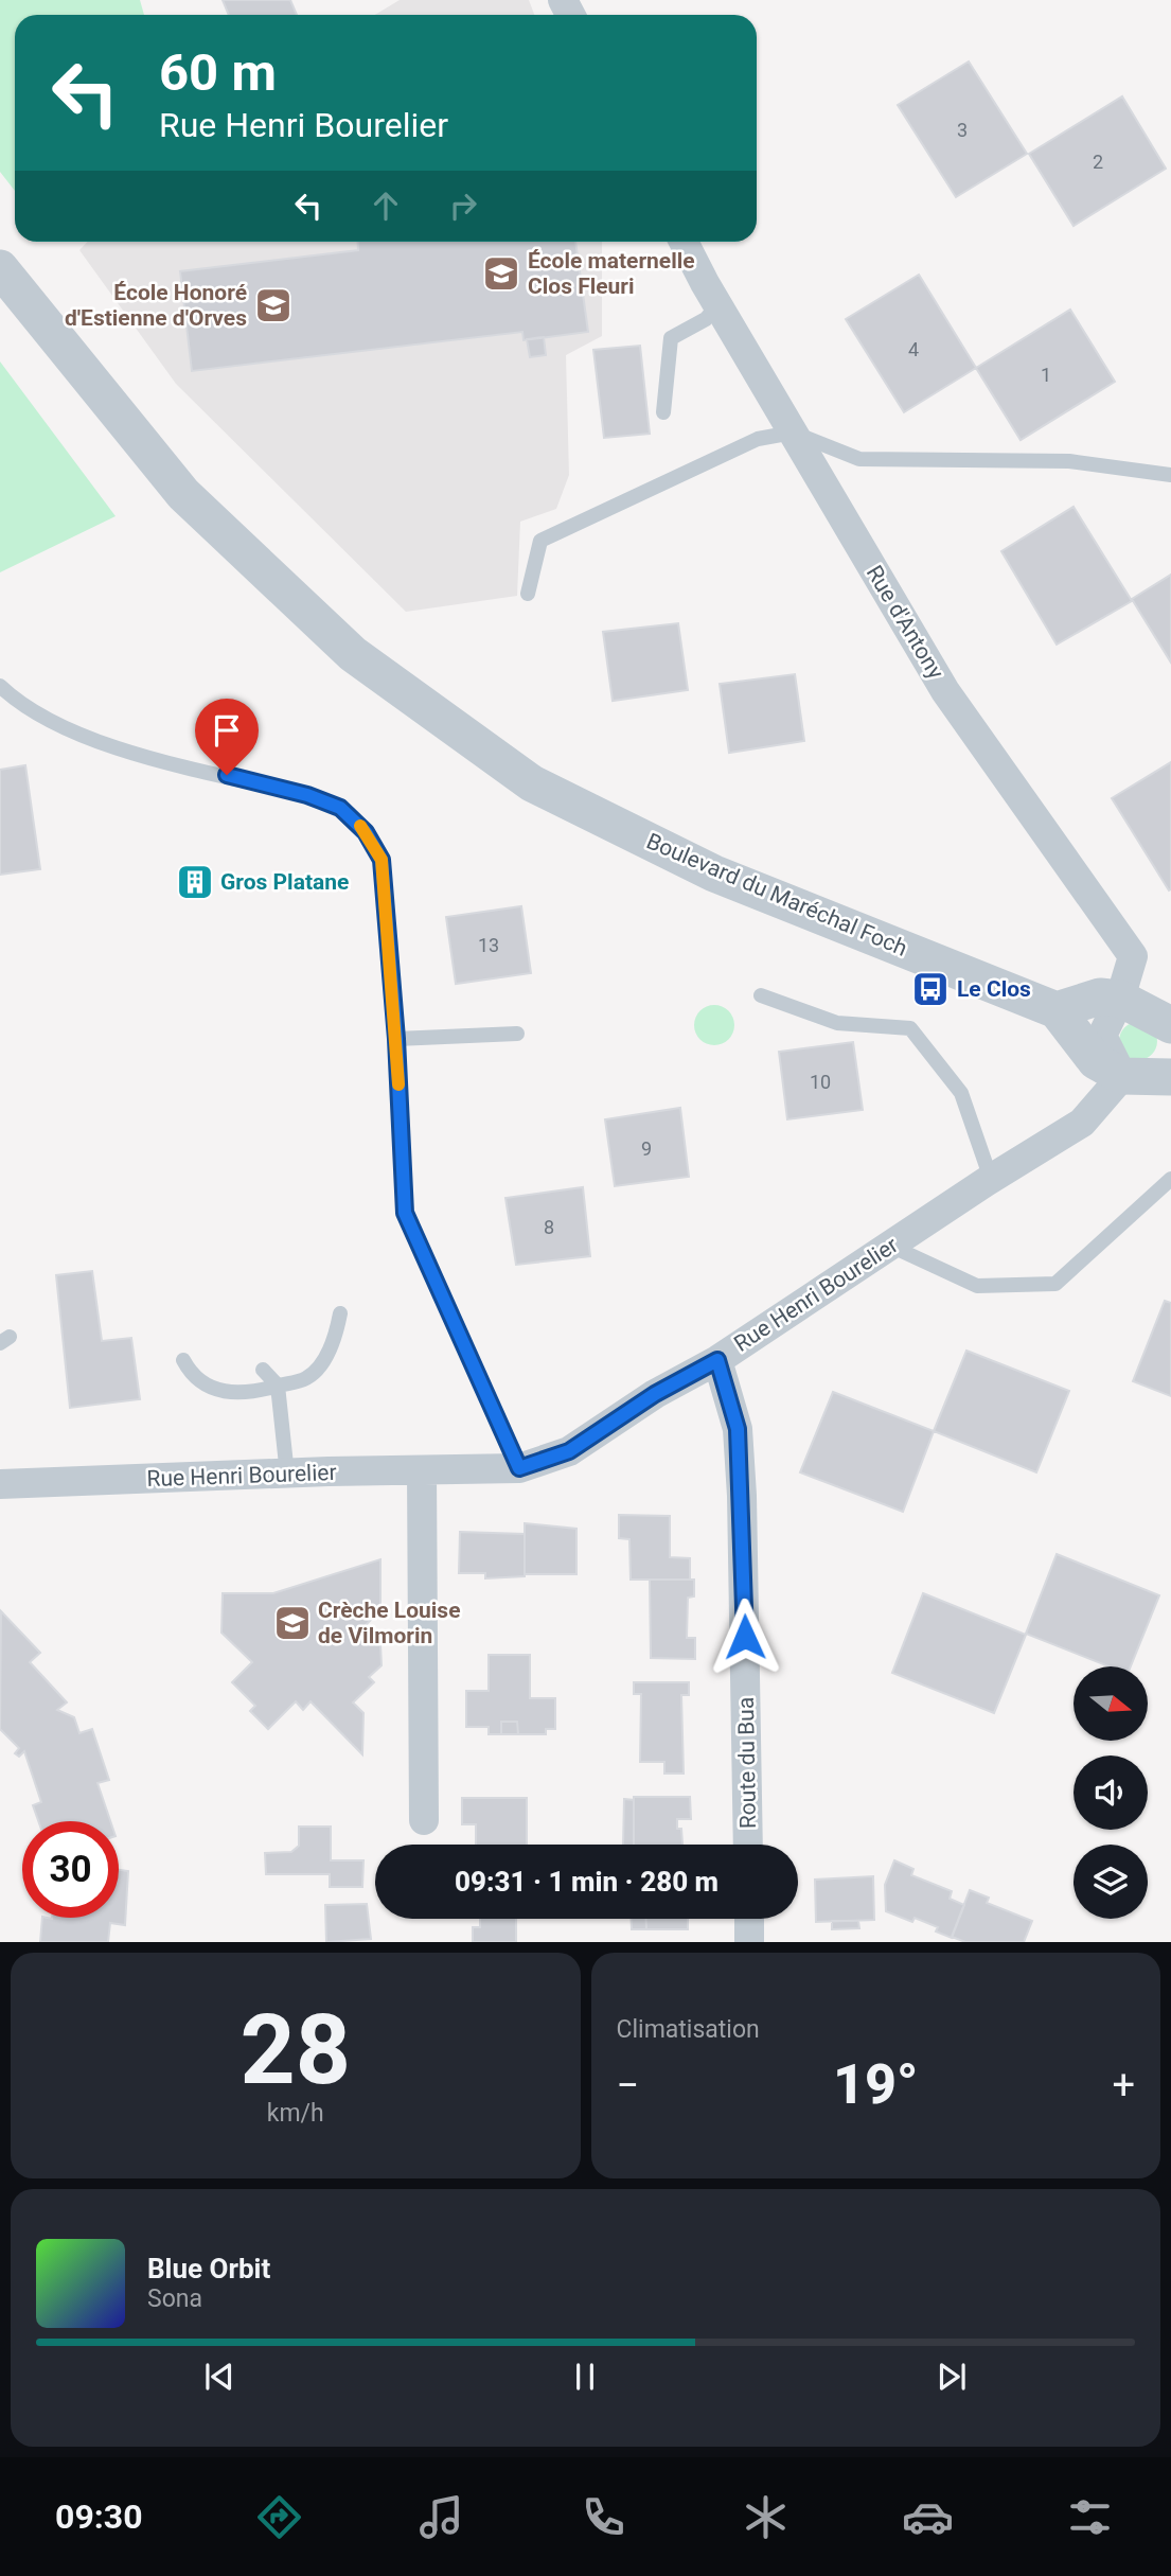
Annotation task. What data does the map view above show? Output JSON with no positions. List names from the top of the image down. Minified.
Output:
{"streets":{"street":["Rue d'Antony","Boulevard du Maréchal Foch","Rue Henri Bourelier","Route du Bua"]},"crossings":[["Rue Henri Bourelier","Route du Bua"]],"places":{"school or university":["École maternelle Clos Fleuri","École Honoré d'Estienne d'Orves","Crèche Louise de Vilmorin"],"building":["Gros Platane"],"bus stop":["Le Clos"]},"house_numbers":["3","2","4","1","13","10","9","8"],"north":"right","page":{"turn":["60 m","Rue Henri Bourelier"],"limit":"30","trip":"09:31 · 1 min · 280 m","tile":[["28","km/h"],"Climatisation"],"heat":["−","19°","+"],"song":["Blue Orbit","Sona"],"tabs":"09:30"}}
